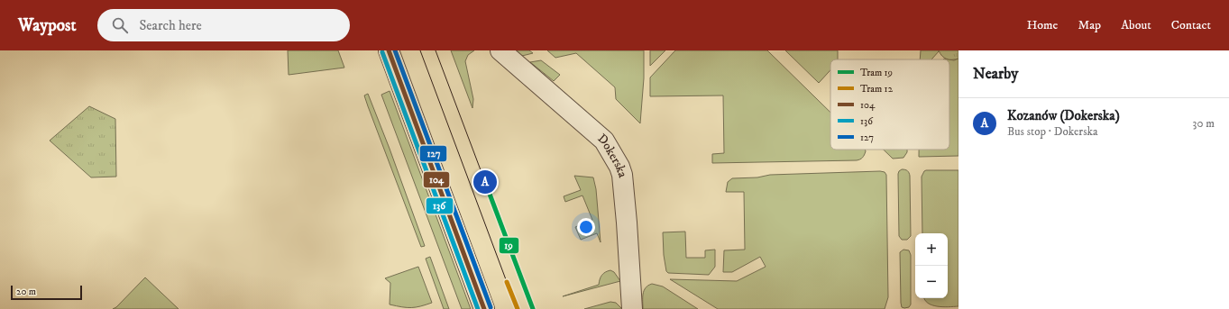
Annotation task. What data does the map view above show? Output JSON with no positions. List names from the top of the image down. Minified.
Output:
{"streets":{"street":["Dokerska"]},"lines":["transit line 104","transit line 127","transit line 136","tram line 19","tram line 12"],"legend":["Tram 19","Tram 12","104","136","127"],"scale_bar":"20 m","page":{"header":"Waypost","search":"Search here","nav":["Home","Map","About","Contact"],"heading":"Nearby","list":[{"mark":"A","name":"Kozanów (Dokerska)","note":"Bus stop · Dokerska","value":"30 m"}],"pins":"A","map_buttons":["+","−"],"scale":"20 m"}}
